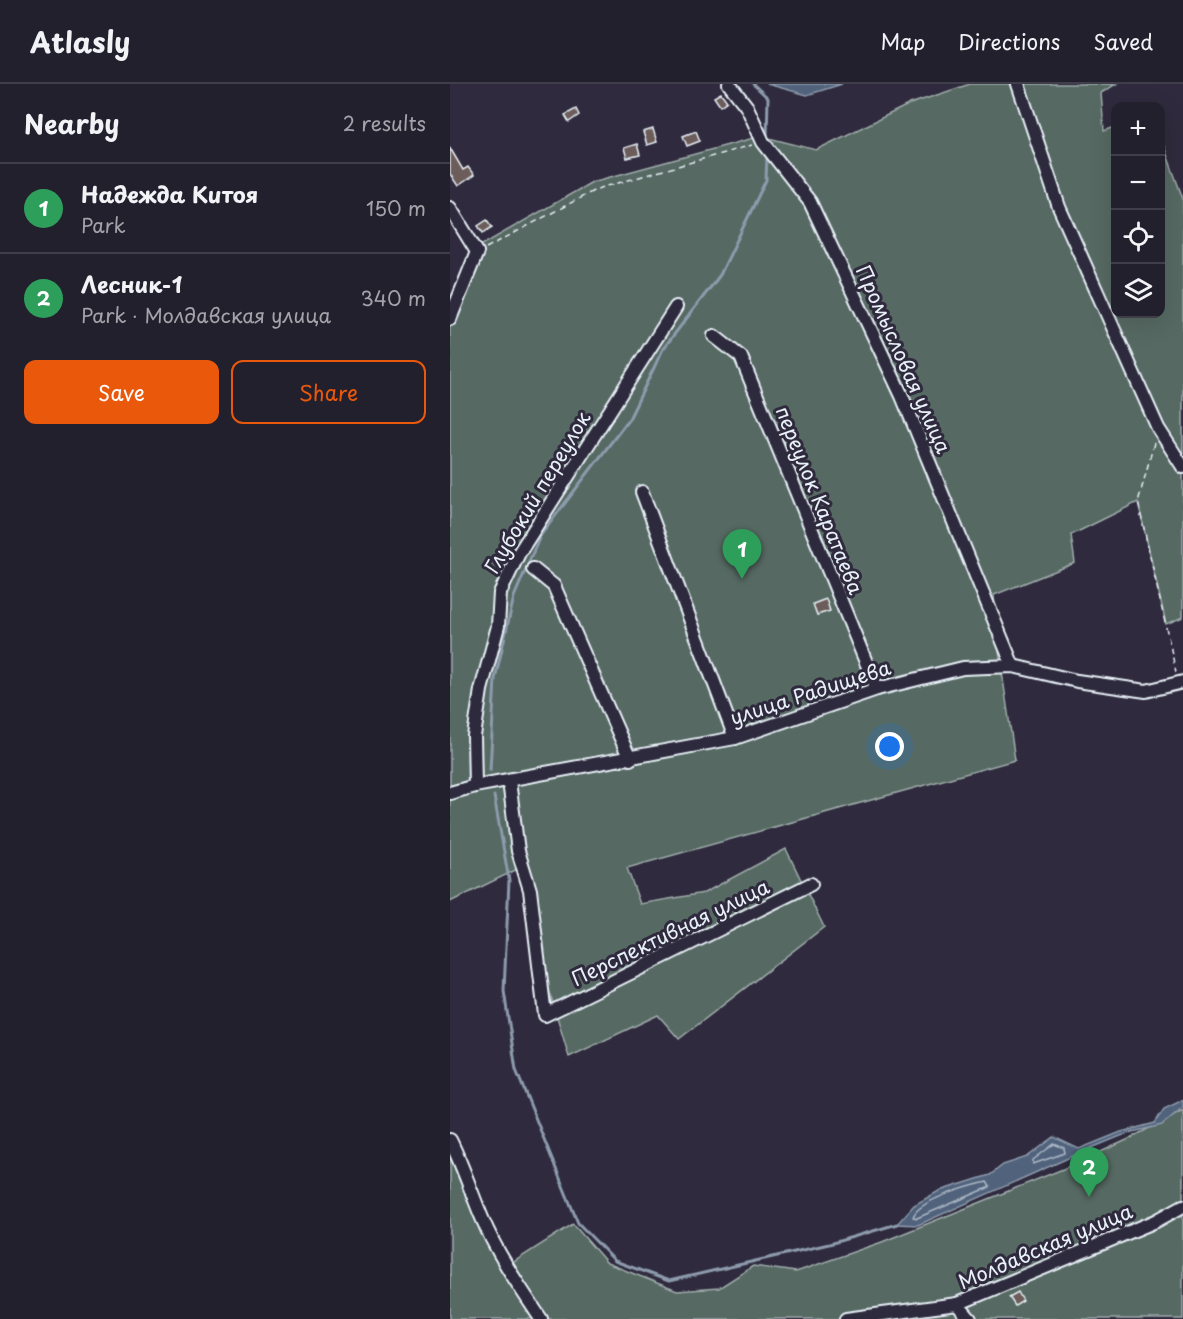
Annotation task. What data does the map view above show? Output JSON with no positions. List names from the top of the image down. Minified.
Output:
{"streets":{"street":["Промысловая улица","Глубокий переулок","переулок Каратаева","улица Радищева","Перспективная улица","Молдавская улица"]},"crossings":[["Промысловая улица","улица Радищева"],["Глубокий переулок","улица Радищева"],["переулок Каратаева","улица Радищева"],["улица Радищева","Перспективная улица"]],"page":{"header":"Atlasly","nav":["Map","Directions","Saved"],"heading":["Nearby","2 results"],"map_buttons":["+","−"],"list":[{"mark":"1","name":"Надежда Китоя","note":"Park","value":"150 m"},{"mark":"2","name":"Лесник-1","note":"Park · Молдавская улица","value":"340 m"}],"buttons":["Save","Share"],"pins":["1","2"]}}
